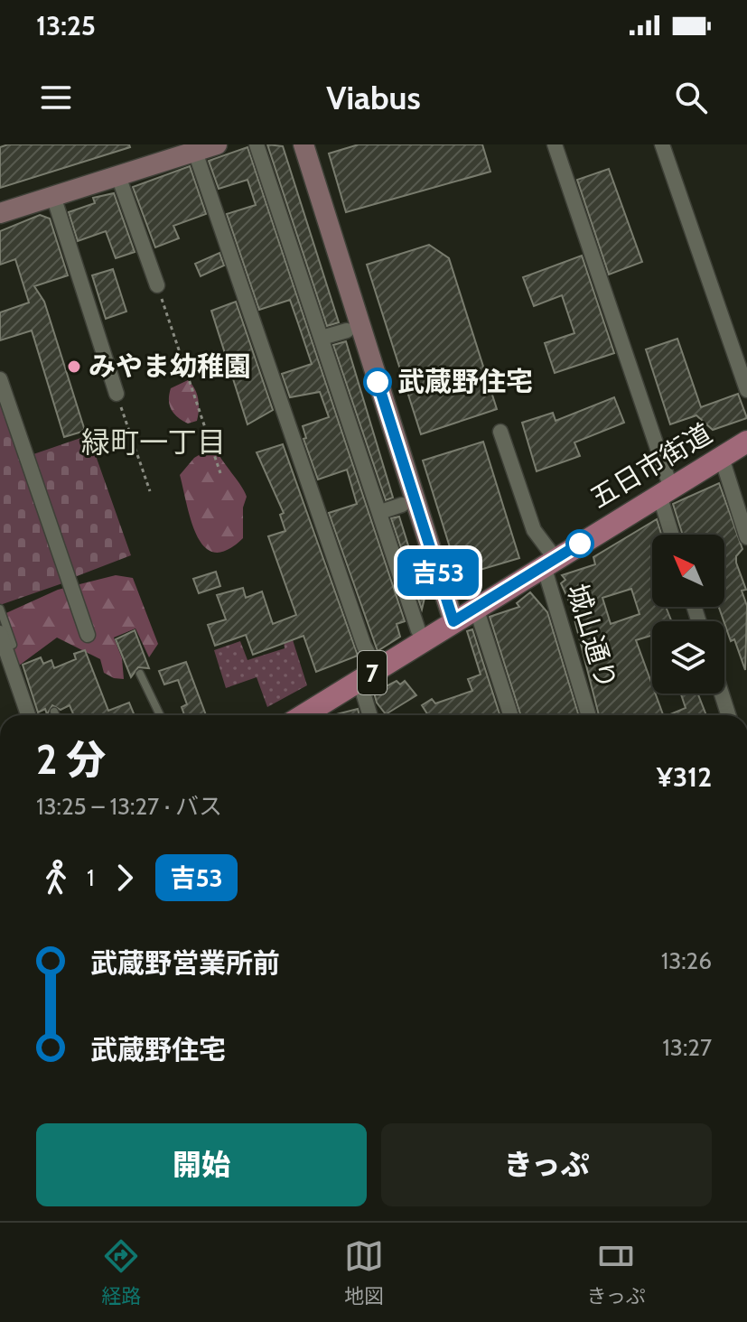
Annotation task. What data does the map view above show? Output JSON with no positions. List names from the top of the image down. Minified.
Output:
{"streets":{"main road":["五日市街道","7"],"street":["城山通り"]},"crossings":[["五日市街道","城山通り"]],"districts":["緑町一丁目"],"places":["みやま幼稚園","武蔵野住宅"],"lines":["bus line 吉53"],"north":"top left","page":{"status":"13:25","header":"Viabus","on_map":"吉53","heading":["2 分","13:25 – 13:27 · バス","¥312"],"legs":["1","吉53"],"list":[{"name":"武蔵野営業所前","value":"13:26"},{"name":"武蔵野住宅","value":"13:27"}],"buttons":["開始","きっぷ"],"tabs":["経路","地図","きっぷ"]}}
